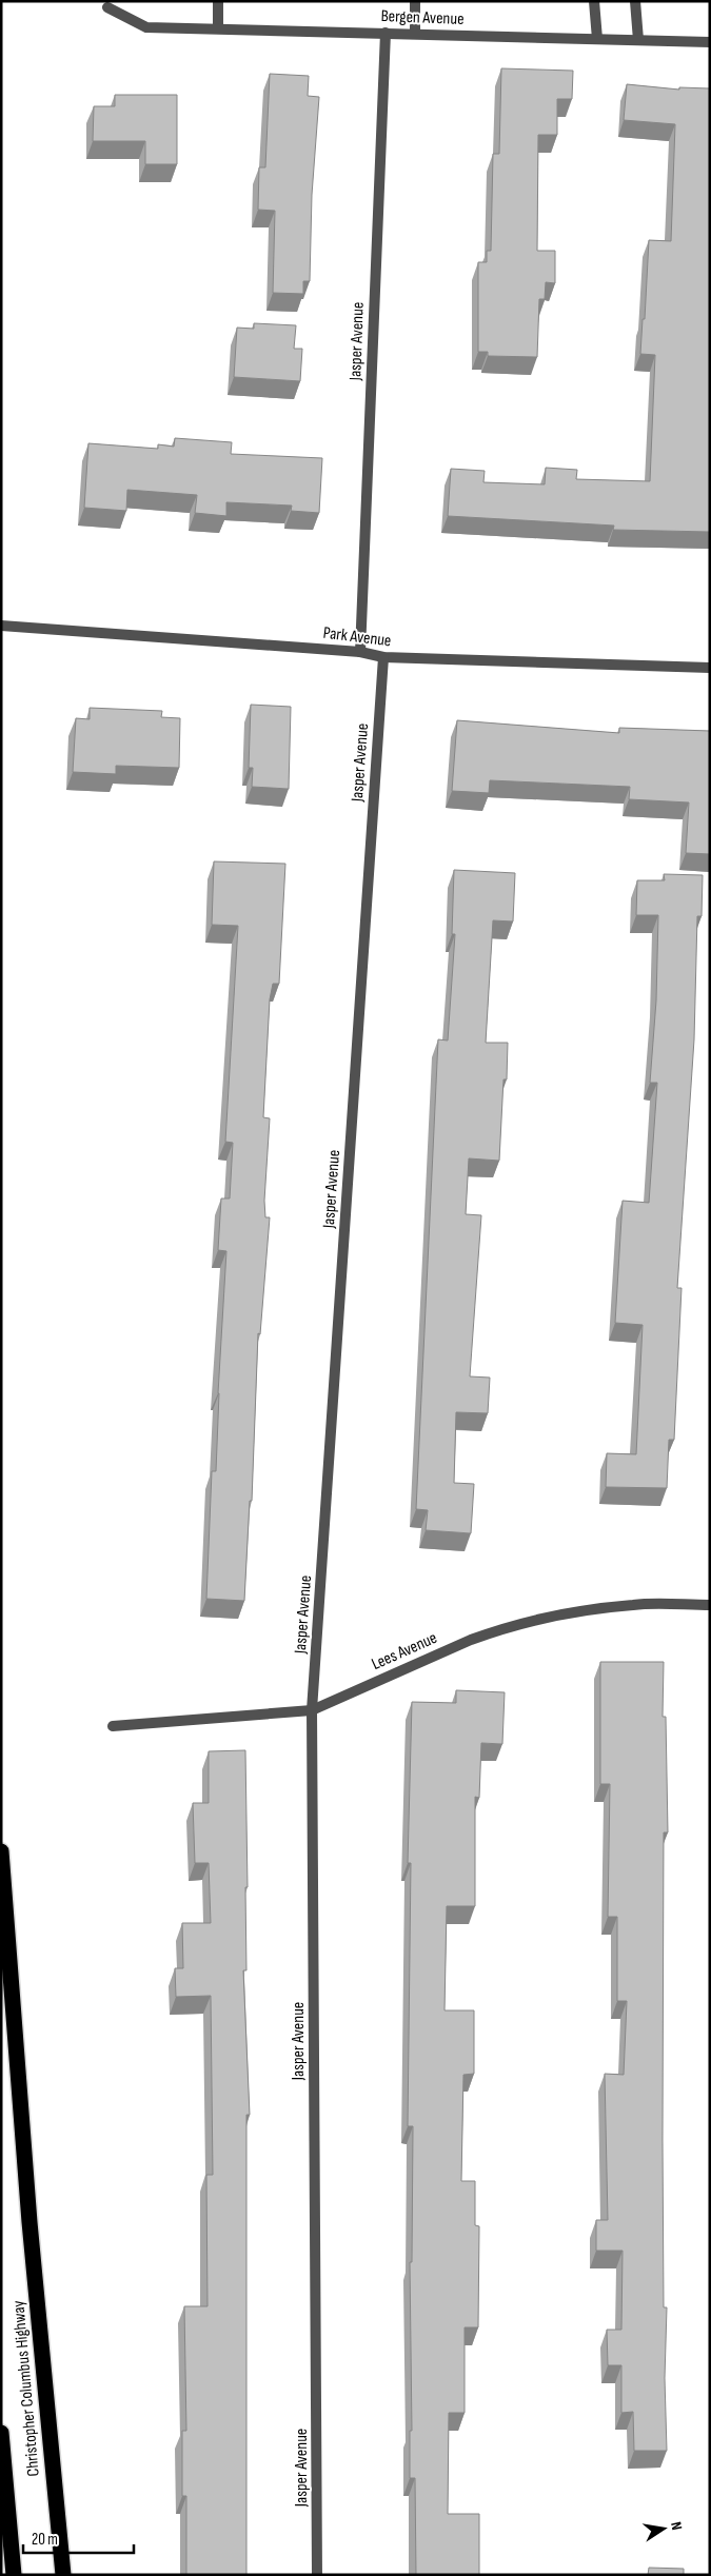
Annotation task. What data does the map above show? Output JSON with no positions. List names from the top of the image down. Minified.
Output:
{"streets":{"highway":["Christopher Columbus Highway"],"street":["Bergen Avenue","Jasper Avenue","Park Avenue","Lees Avenue"]},"crossings":[["Bergen Avenue","Jasper Avenue"],["Jasper Avenue","Park Avenue"],["Jasper Avenue","Lees Avenue"]],"scale_bar":"20 m","north":"right"}
